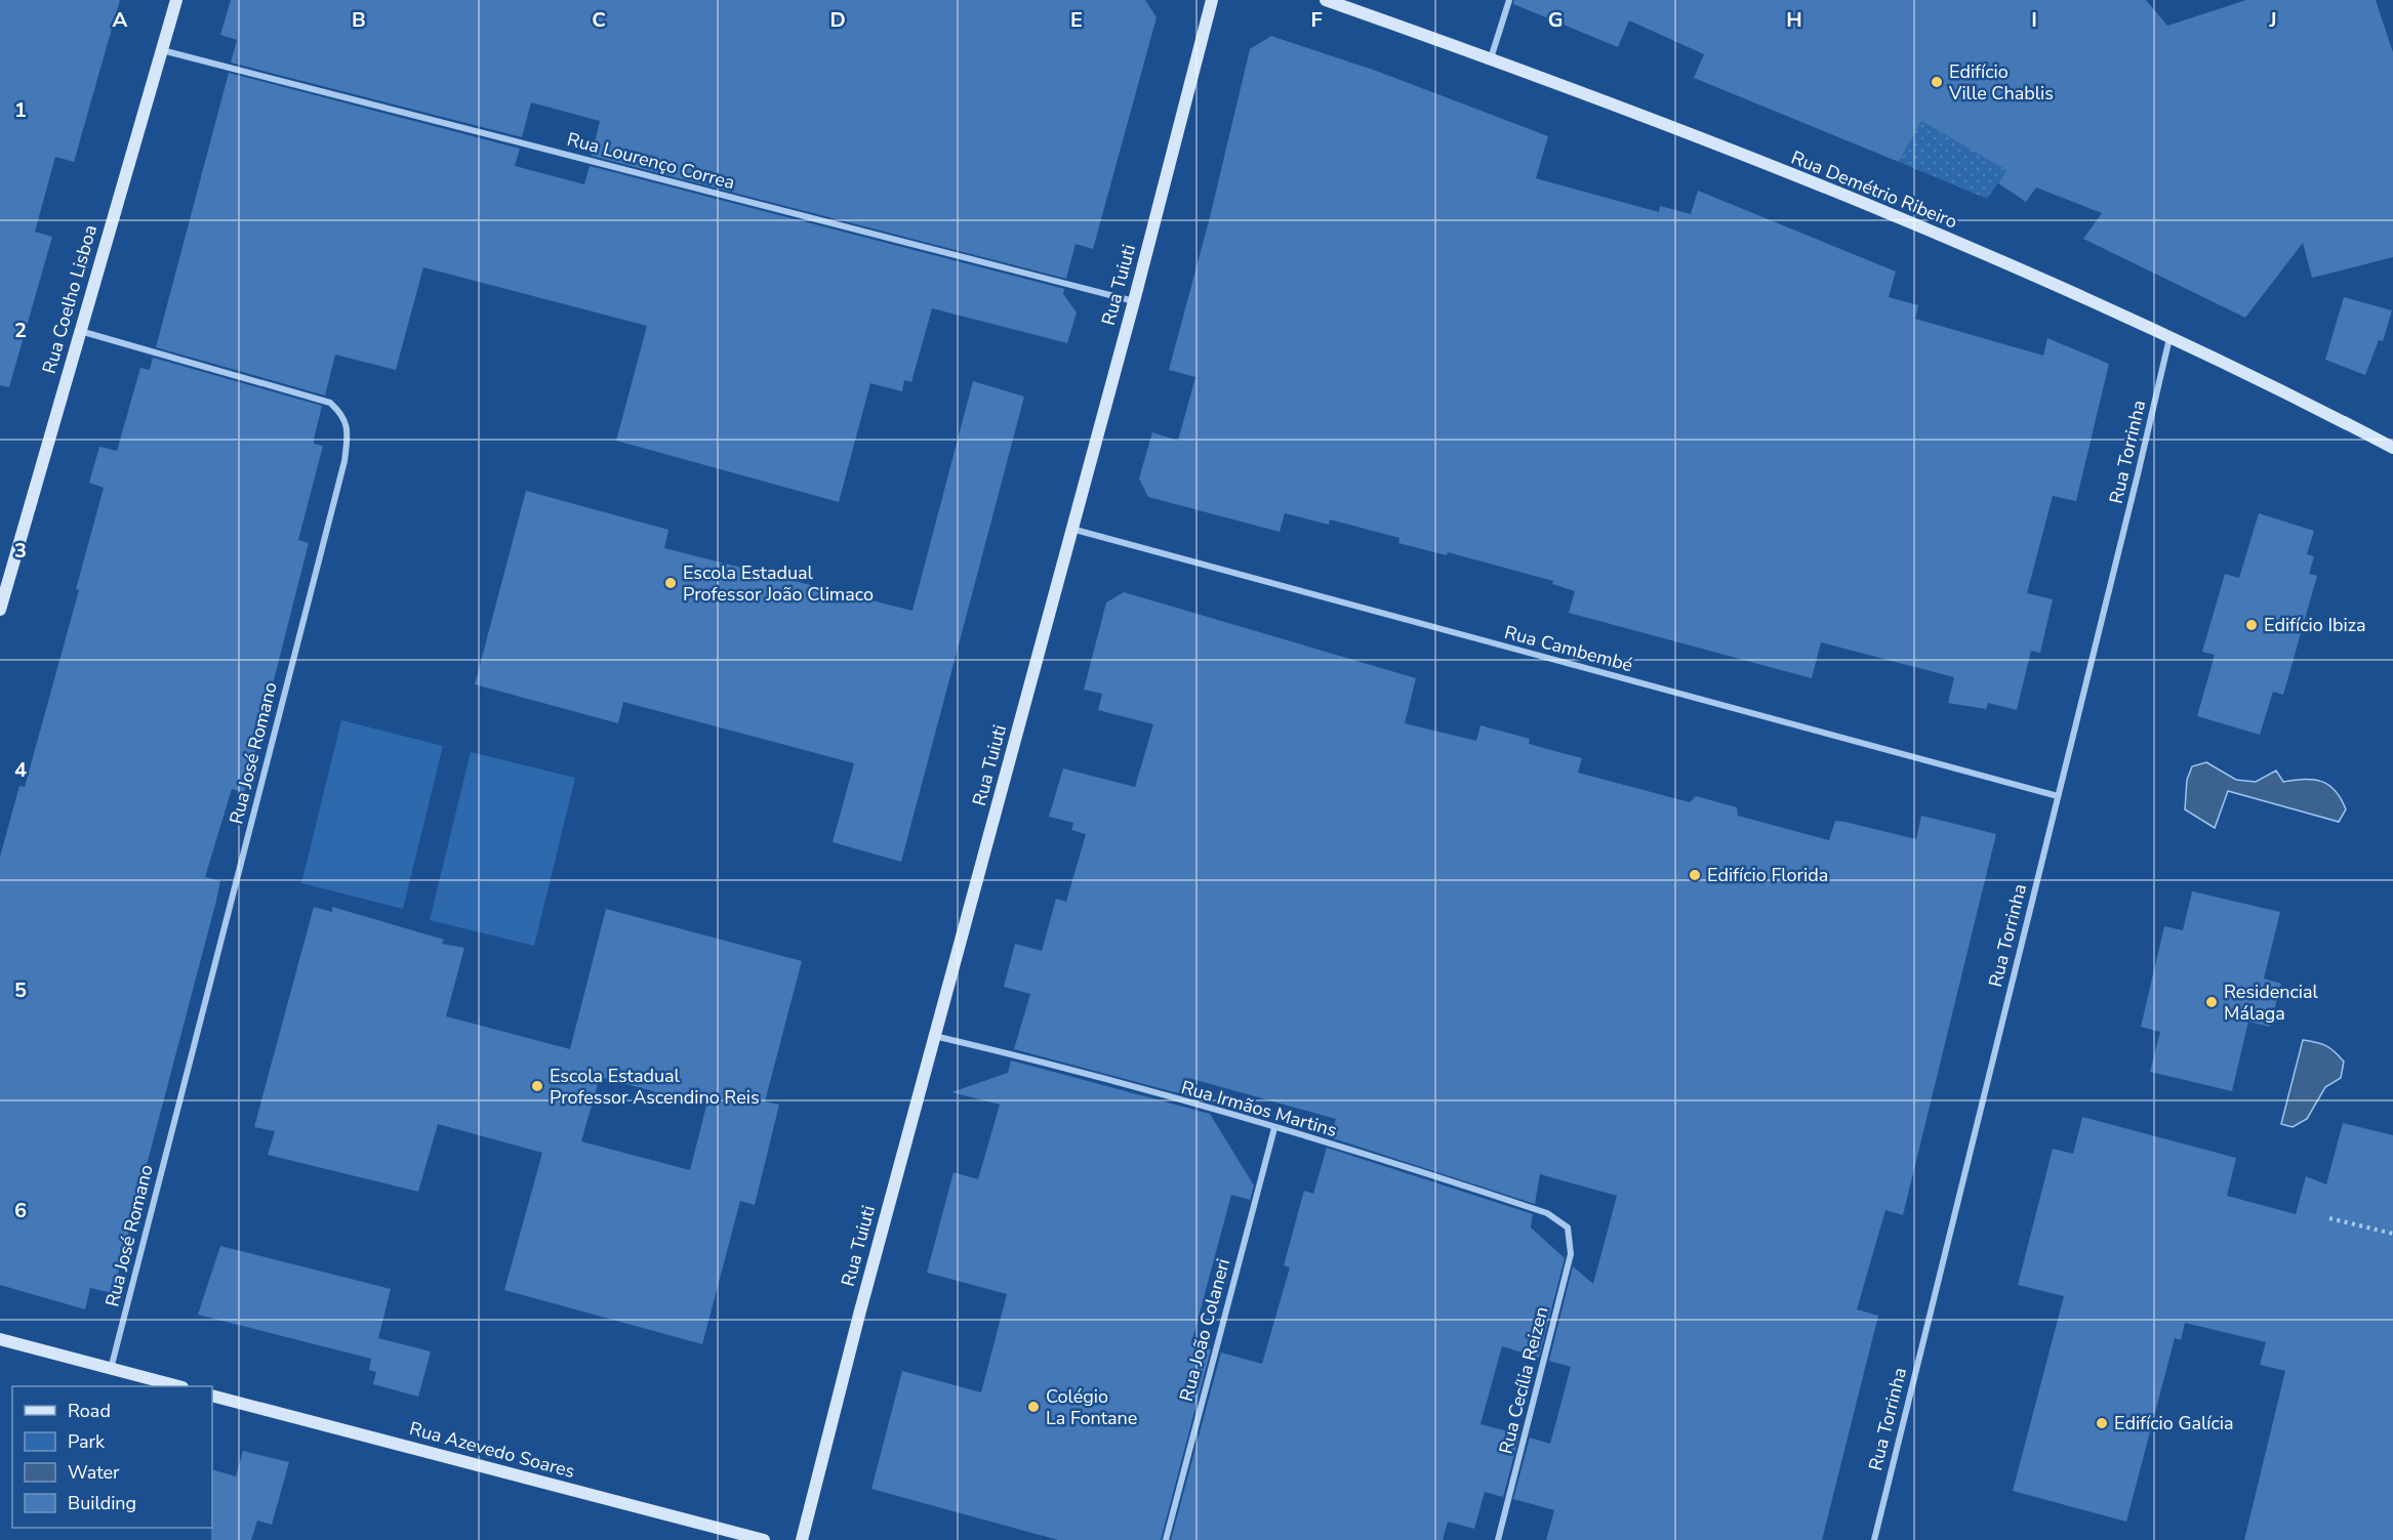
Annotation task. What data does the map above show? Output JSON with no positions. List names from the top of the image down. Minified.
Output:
{"streets":{"street":["Rua Lourenço Correa","Rua Demétrio Ribeiro","Rua Tuiuti","Rua Coelho Lisboa","Rua Torrinha","Rua Cambembé","Rua José Romano","Rua Irmãos Martins","Rua João Colaneri","Rua Cecília Reizen","Rua Azevedo Soares"]},"crossings":[["Rua Lourenço Correa","Rua Tuiuti"],["Rua Lourenço Correa","Rua Coelho Lisboa"],["Rua Demétrio Ribeiro","Rua Torrinha"],["Rua Tuiuti","Rua Cambembé"],["Rua Tuiuti","Rua Irmãos Martins"],["Rua Coelho Lisboa","Rua José Romano"],["Rua Torrinha","Rua Cambembé"],["Rua Irmãos Martins","Rua João Colaneri"],["Rua Irmãos Martins","Rua Cecília Reizen"]],"places":["Edifício Ville Chablis","Escola Estadual Professor João Climaco","Edifício Ibiza","Edifício Florida","Residencial Málaga","Escola Estadual Professor Ascendino Reis","Colégio La Fontane","Edifício Galícia"],"legend":["Road","Park","Water","Building"],"grid":{"columns":["A","B","C","D","E","F","G","H","I","J"],"rows":["1","2","3","4","5","6"]}}
